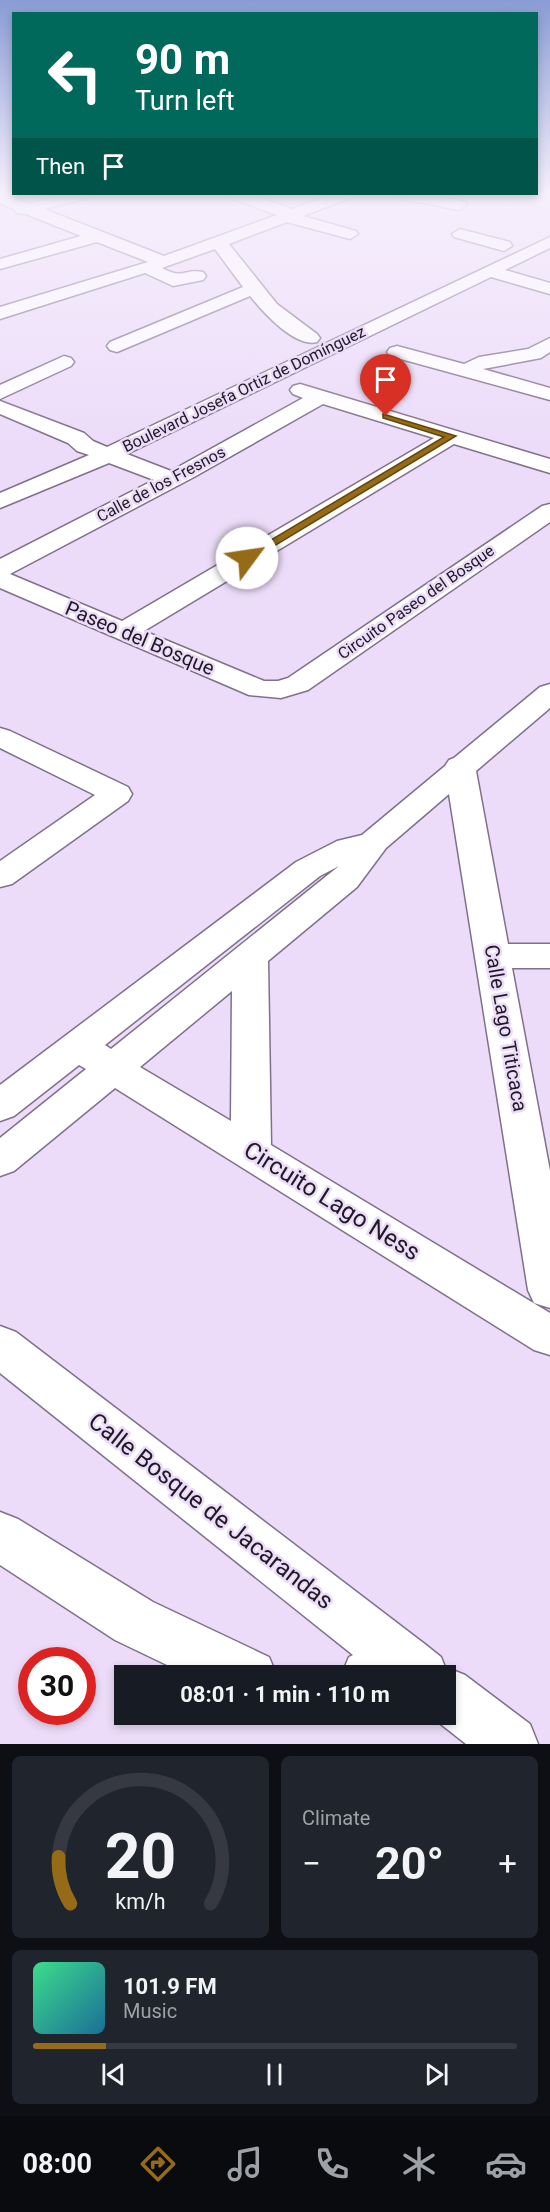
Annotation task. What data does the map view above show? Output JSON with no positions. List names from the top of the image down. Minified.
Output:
{"streets":{"street":["Boulevard Josefa Ortiz de Domínguez","Calle de los Fresnos","Circuito Paseo del Bosque","Paseo del Bosque","Calle Lago Titicaca","Circuito Lago Ness","Calle Bosque de Jacarandas"]},"crossings":[["Circuito Paseo del Bosque","Paseo del Bosque"]],"page":{"turn":["90 m","Turn left"],"then":"Then","limit":"30","trip":"08:01 · 1 min · 110 m","tile":"Climate","heat":["−","20°","+"],"song":["101.9 FM","Music"],"tabs":"08:00","gauge":["20","km/h"]}}
